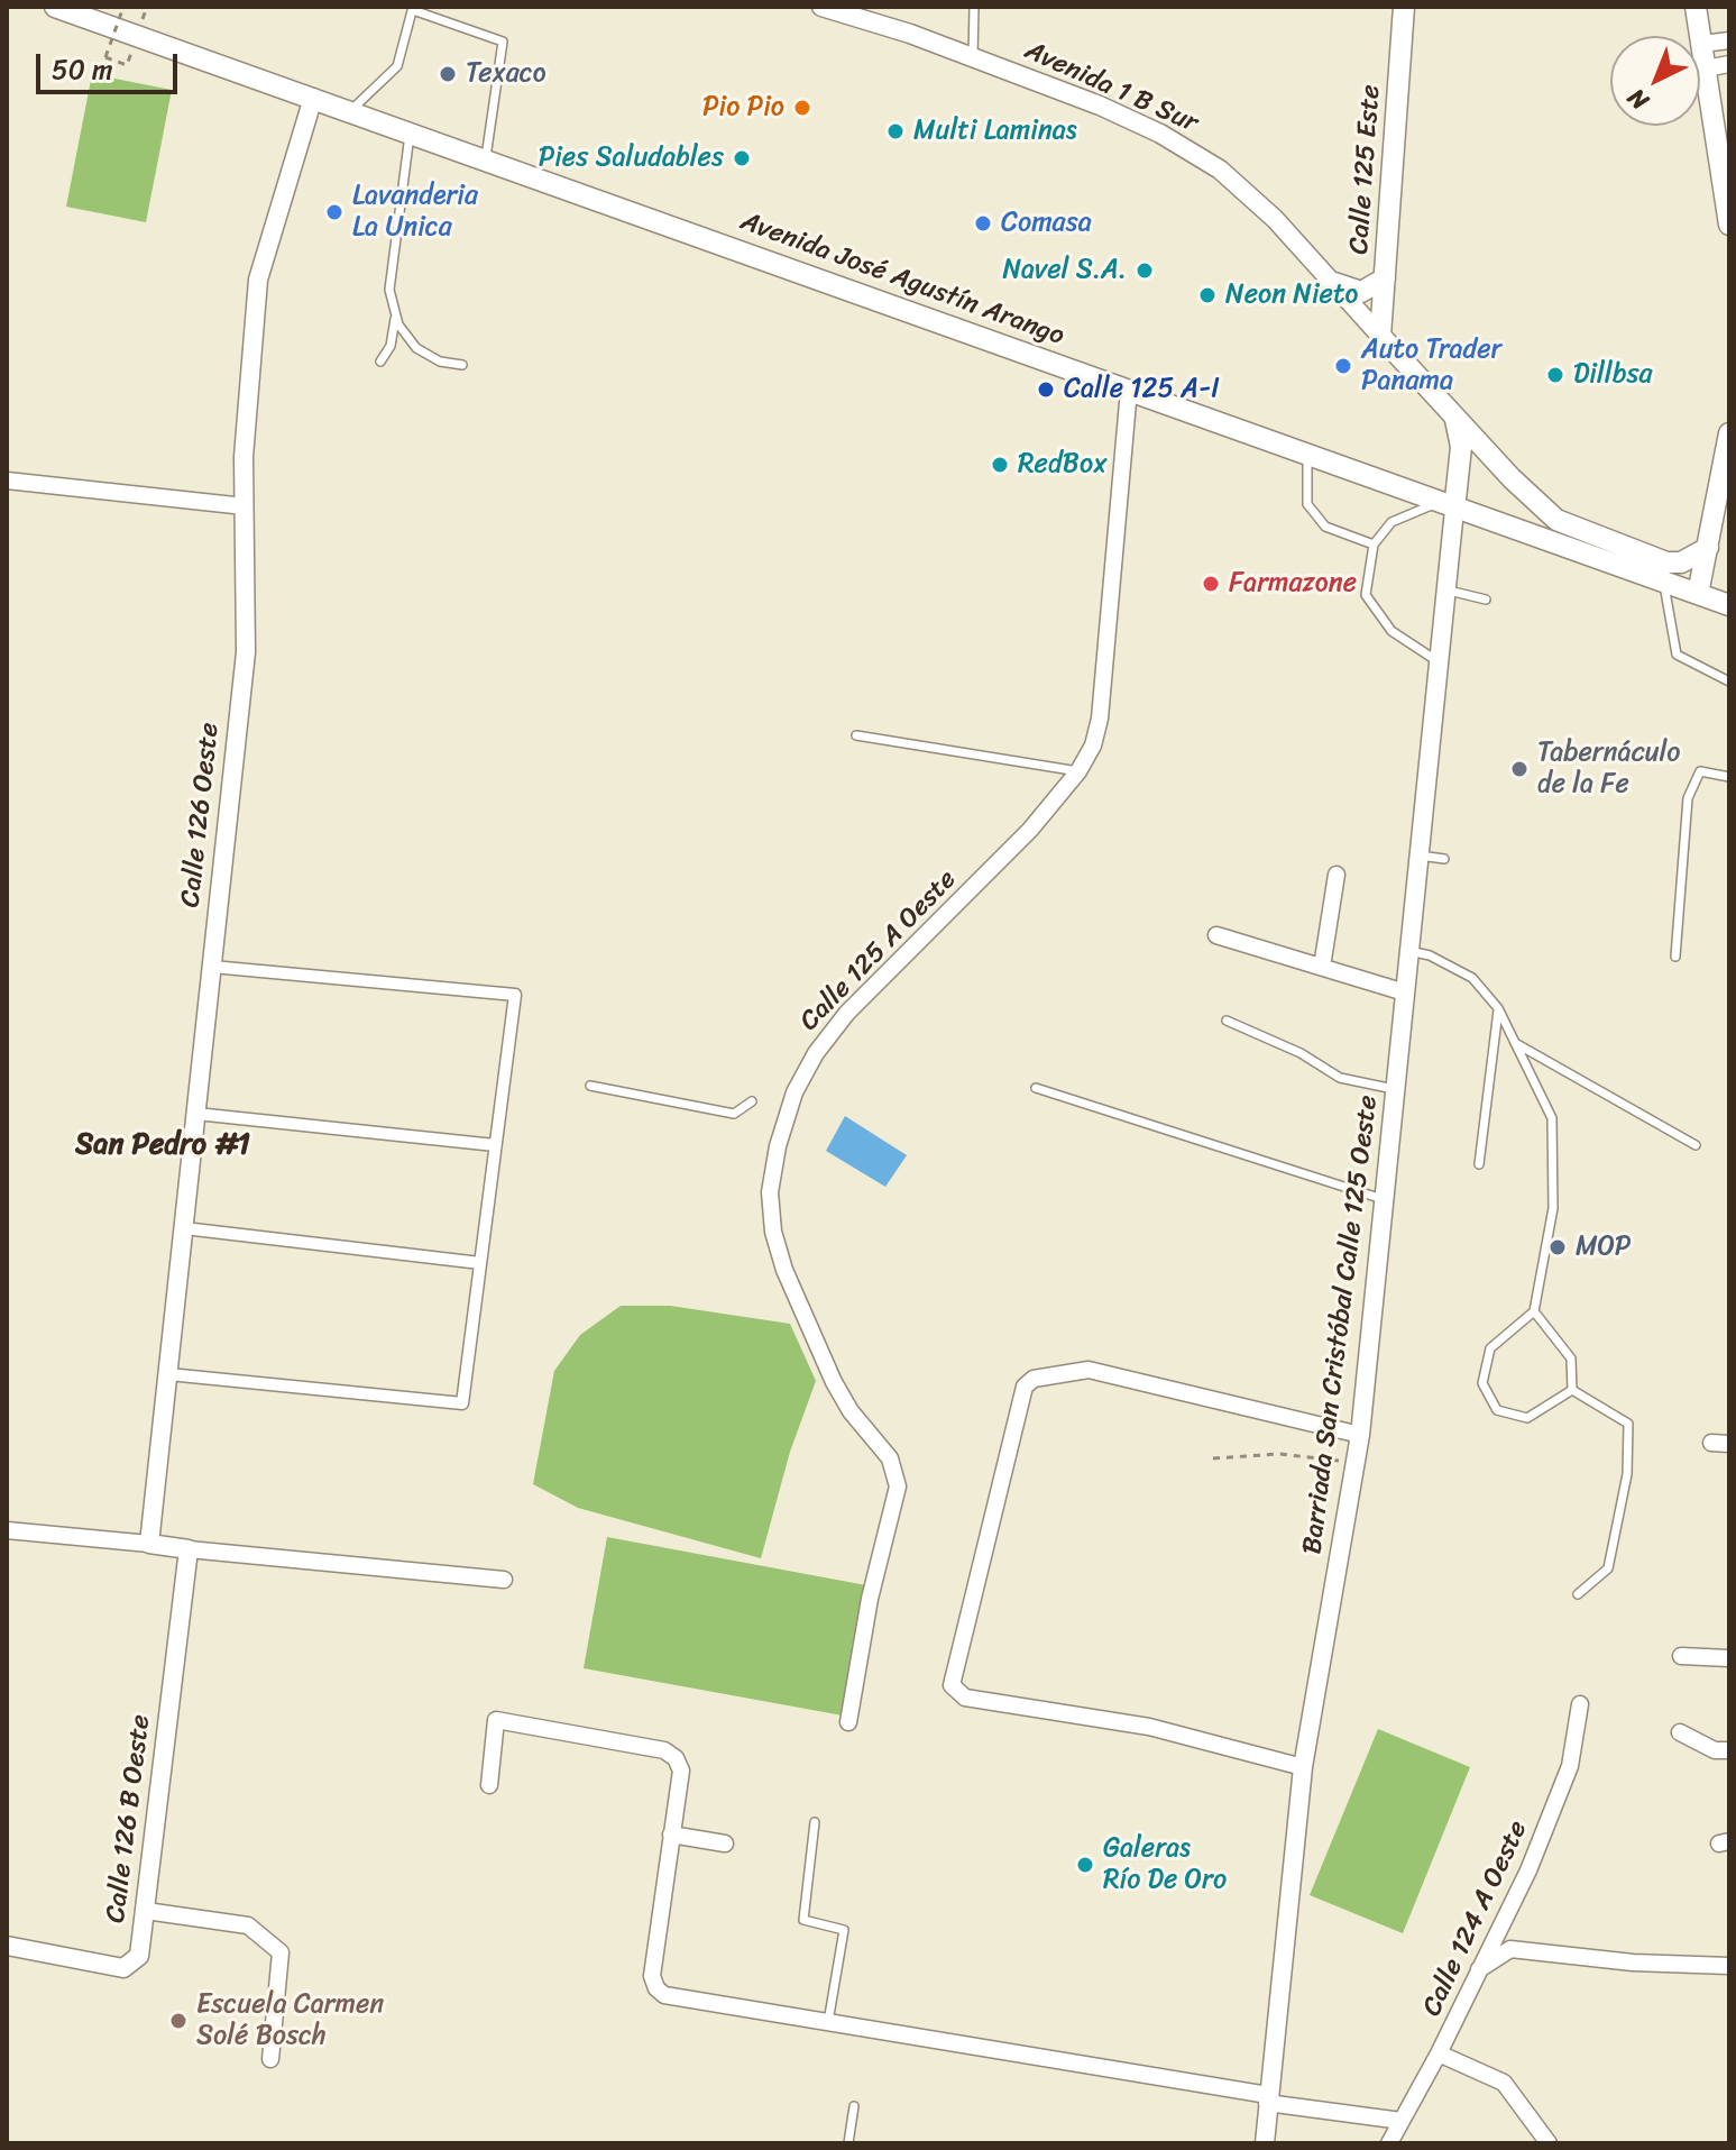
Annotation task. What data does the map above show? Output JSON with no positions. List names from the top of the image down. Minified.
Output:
{"streets":{"main road":["Avenida 1 B Sur","Calle 125 Este","Avenida José Agustín Arango"],"street":["Calle 126 Oeste","Calle 125 A Oeste","Barriada San Cristóbal Calle 125 Oeste","Calle 126 B Oeste","Calle 124 A Oeste"]},"crossings":[["Avenida 1 B Sur","Calle 125 Este"],["Avenida José Agustín Arango","Calle 126 Oeste"],["Avenida José Agustín Arango","Calle 125 A Oeste"],["Avenida José Agustín Arango","Barriada San Cristóbal Calle 125 Oeste"]],"districts":["San Pedro #1"],"places":["Texaco","Pio Pio","Multi Laminas","Pies Saludables","Lavanderia La Unica","Comasa","Navel S.A.","Neon Nieto","Auto Trader Panama","Dillbsa","Calle 125 A-I","RedBox","Farmazone","Tabernáculo de la Fe","MOP","Galeras Río De Oro","Escuela Carmen Solé Bosch"],"scale_bar":"50 m","north":"bottom left"}
